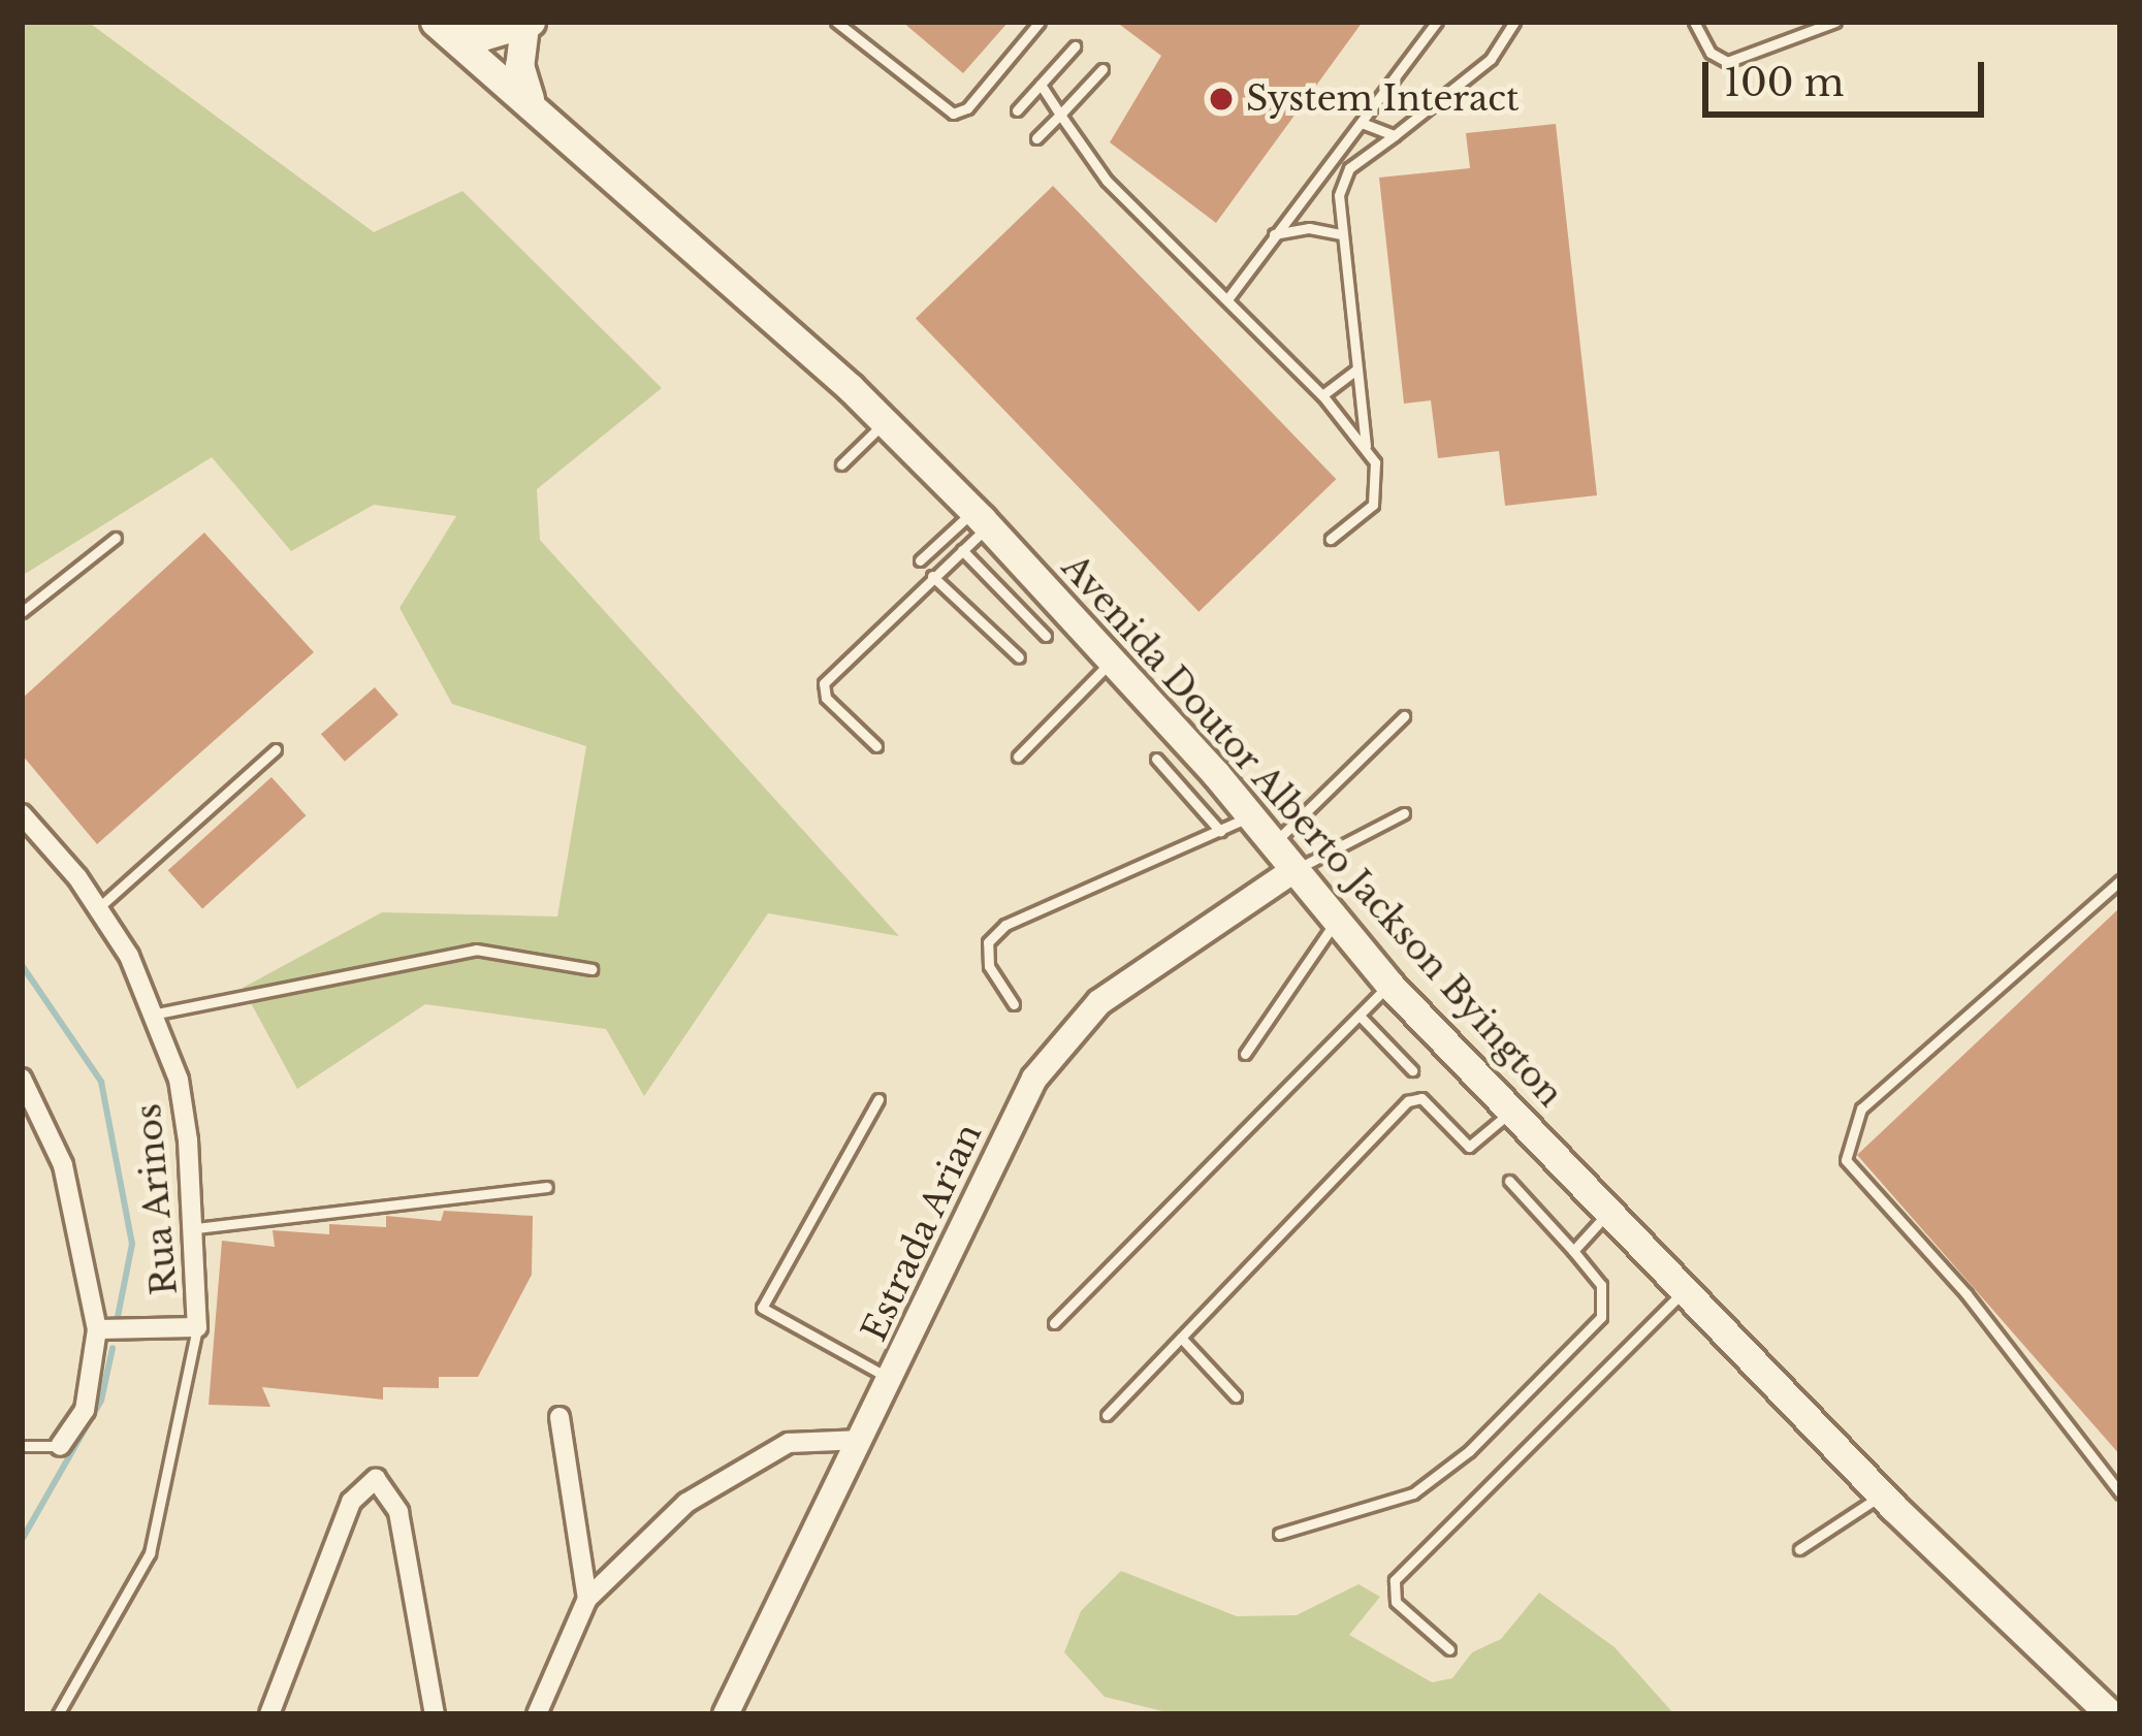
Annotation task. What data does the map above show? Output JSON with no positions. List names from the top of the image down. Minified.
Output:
{"streets":{"main road":["Avenida Doutor Alberto Jackson Byington"],"street":["Rua Arinos","Estrada Arian"]},"crossings":[["Avenida Doutor Alberto Jackson Byington","Estrada Arian"]],"places":["System Interact"],"scale_bar":"100 m"}
